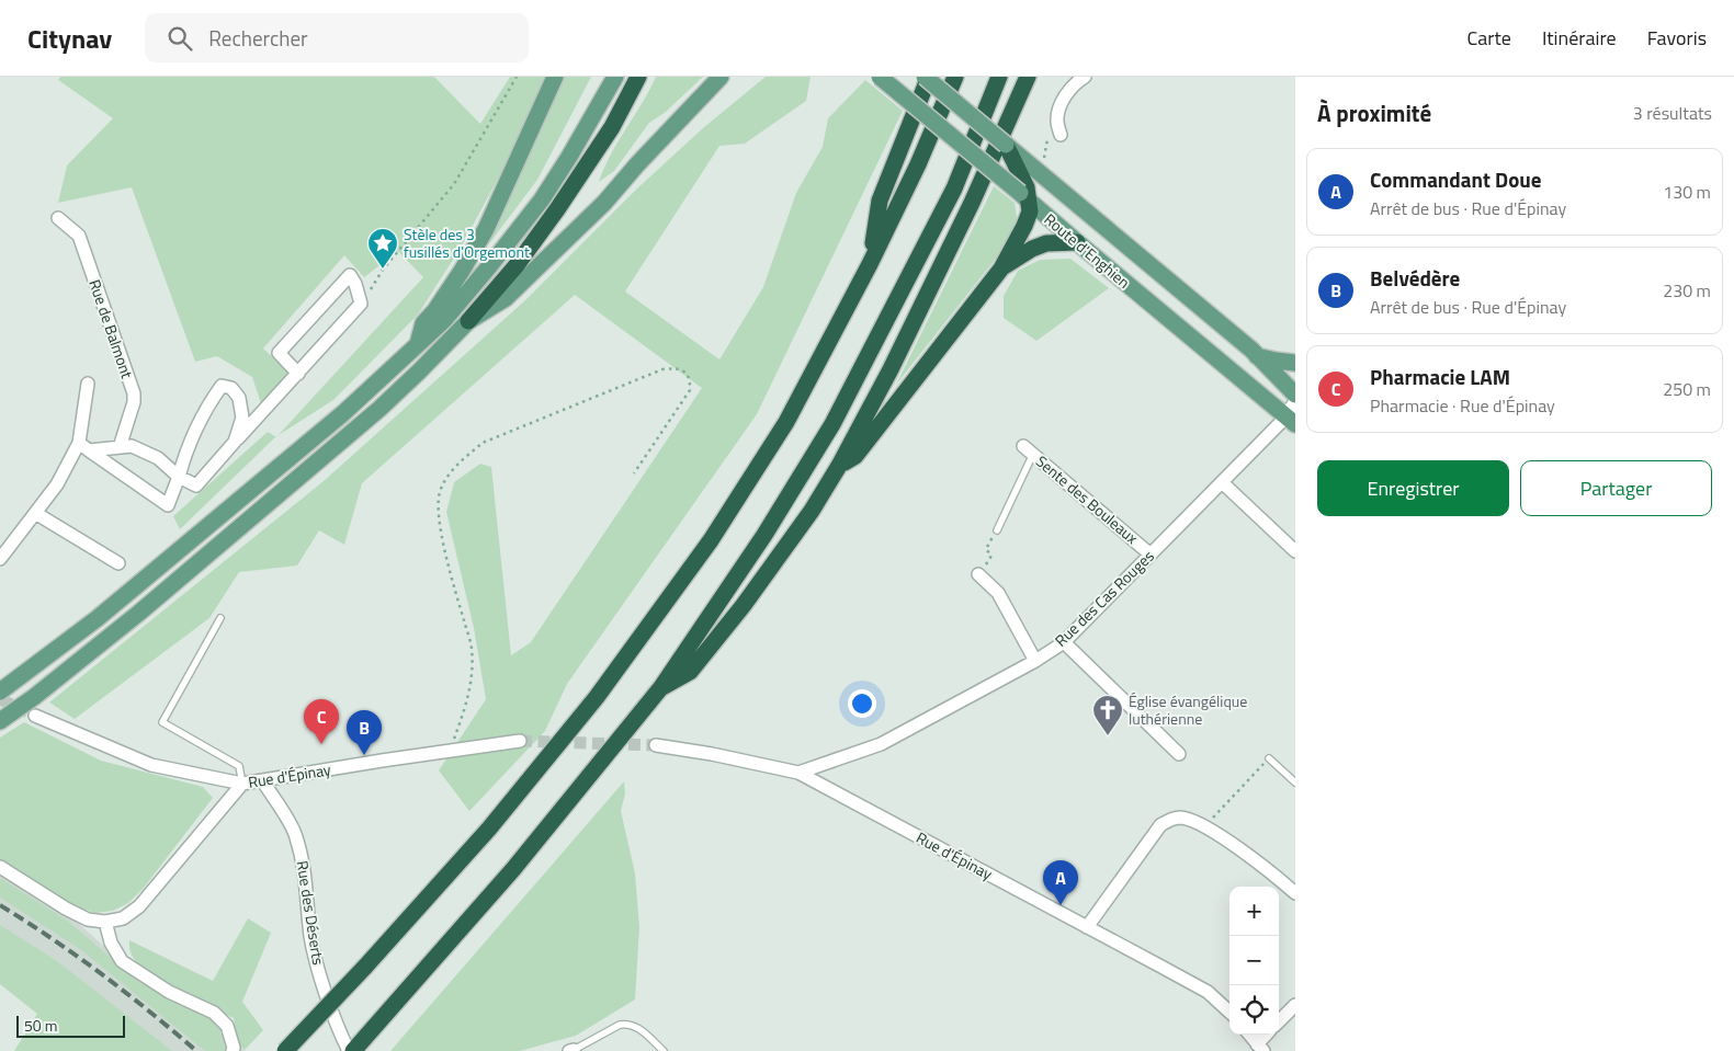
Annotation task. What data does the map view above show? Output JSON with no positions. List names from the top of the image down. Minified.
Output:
{"streets":{"main road":["Route d'Enghien"],"street":["Rue de Balmont","Sente des Bouleaux","Rue des Cas Rouges","Rue d'Épinay","Rue des Déserts"]},"crossings":[["Route d'Enghien","Rue des Cas Rouges"],["Sente des Bouleaux","Rue des Cas Rouges"],["Rue des Cas Rouges","Rue d'Épinay"],["Rue d'Épinay","Rue des Déserts"]],"places":{"place":["Stèle des 3 fusillés d'Orgemont"],"church":["Église évangélique luthérienne"]},"scale_bar":"50 m","page":{"header":"Citynav","search":"Rechercher","nav":["Carte","Itinéraire","Favoris"],"heading":["À proximité","3 résultats"],"list":[{"mark":"A","name":"Commandant Doue","note":"Arrêt de bus · Rue d'Épinay","value":"130 m"},{"mark":"B","name":"Belvédère","note":"Arrêt de bus · Rue d'Épinay","value":"230 m"},{"mark":"C","name":"Pharmacie LAM","note":"Pharmacie · Rue d'Épinay","value":"250 m"}],"buttons":["Enregistrer","Partager"],"pins":["C","B","A"],"map_buttons":["+","−"],"scale":"50 m"}}
